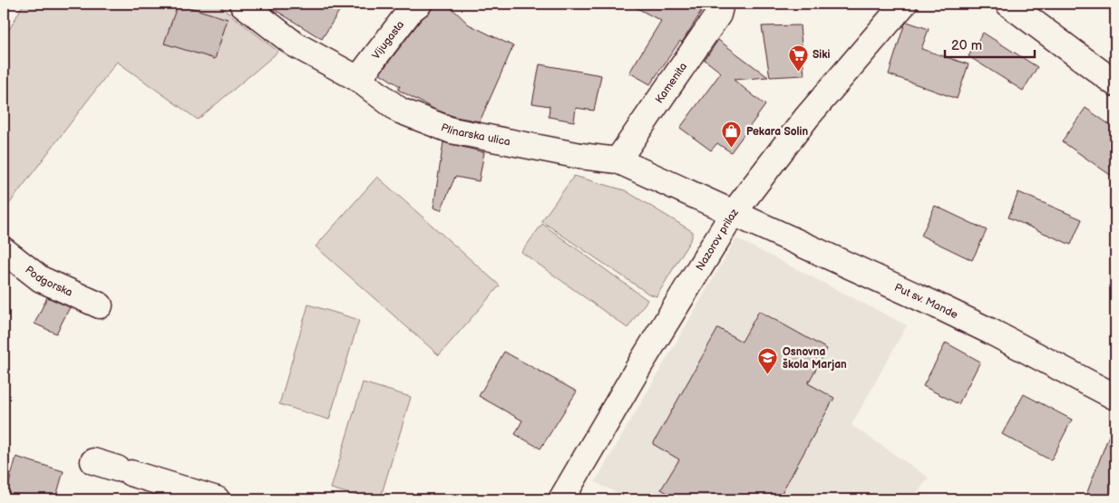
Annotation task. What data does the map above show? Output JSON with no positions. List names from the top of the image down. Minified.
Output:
{"streets":{"street":["Vijugasta","Kamenita","Plinarska ulica","Nazorov prilaz","Podgorska","Put sv. Mande"]},"crossings":[["Vijugasta","Plinarska ulica"],["Kamenita","Plinarska ulica"],["Plinarska ulica","Nazorov prilaz"],["Plinarska ulica","Put sv. Mande"],["Nazorov prilaz","Put sv. Mande"]],"places":{"supermarket":["Siki"],"shop":["Pekara Solin"],"school or university":["Osnovna škola Marjan"]},"scale_bar":"20 m"}
